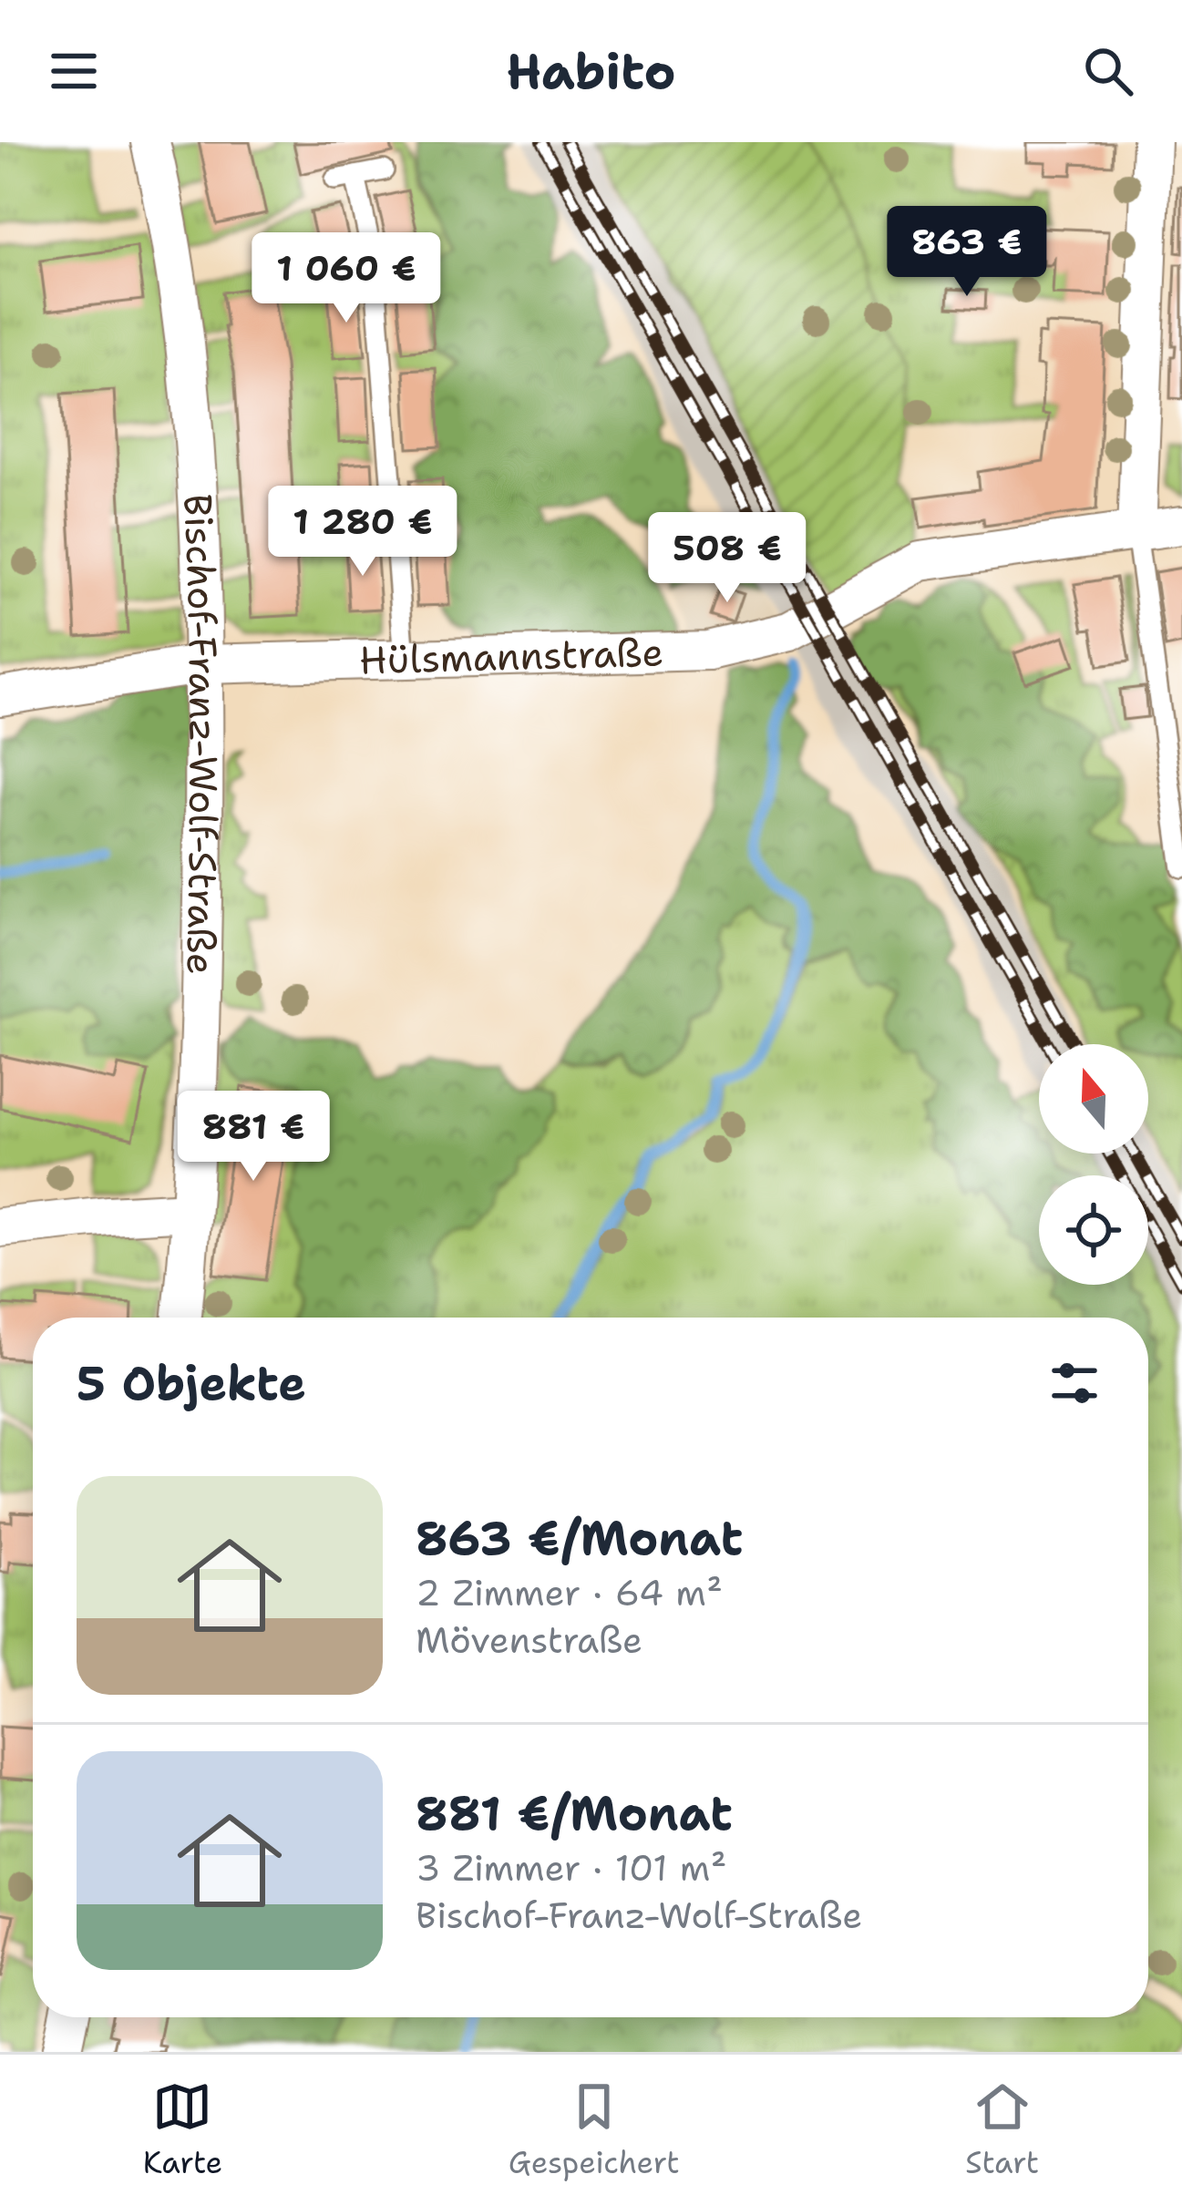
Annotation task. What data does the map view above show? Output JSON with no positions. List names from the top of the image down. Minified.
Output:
{"streets":{"street":["Hülsmannstraße","Bischof-Franz-Wolf-Straße"]},"crossings":[["Hülsmannstraße","Bischof-Franz-Wolf-Straße"]],"north":"top","page":{"header":"Habito","price":["863 €","1 060 €","1 280 €","508 €","881 €"],"heading":"5 Objekte","list":[{"name":"863 €/Monat","note":"2 Zimmer · 64 m² · Mövenstraße"},{"name":"881 €/Monat","note":"3 Zimmer · 101 m² · Bischof-Franz-Wolf-Straße"}],"tabs":["Karte","Gespeichert","Start"]}}
